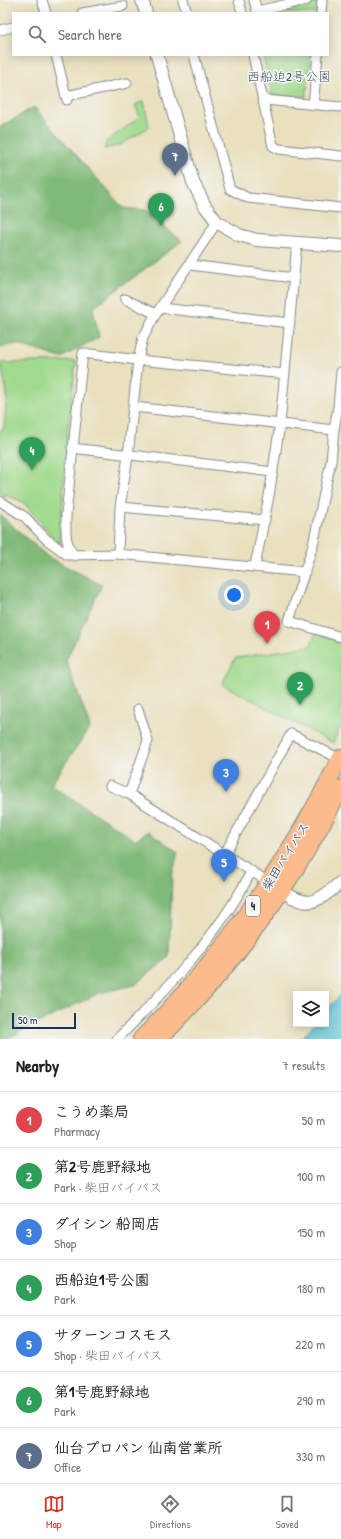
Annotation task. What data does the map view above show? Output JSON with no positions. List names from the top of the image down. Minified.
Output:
{"streets":{"highway":["柴田バイパス","4"]},"parks":["西船迫2号公園"],"scale_bar":"50 m","page":{"search":"Search here","pins":["7","6","4","1","2","3","5"],"scale":"50 m","heading":["Nearby","7 results"],"list":[{"mark":"1","name":"こうめ薬局","note":"Pharmacy","value":"50 m"},{"mark":"2","name":"第2号鹿野緑地","note":"Park · 柴田バイパス","value":"100 m"},{"mark":"3","name":"ダイシン 船岡店","note":"Shop","value":"150 m"},{"mark":"4","name":"西船迫1号公園","note":"Park","value":"180 m"},{"mark":"5","name":"サターンコスモス","note":"Shop · 柴田バイパス","value":"220 m"},{"mark":"6","name":"第1号鹿野緑地","note":"Park","value":"290 m"},{"mark":"7","name":"仙台プロパン 仙南営業所","note":"Office","value":"330 m"}],"nav":["Map","Directions","Saved"]}}
